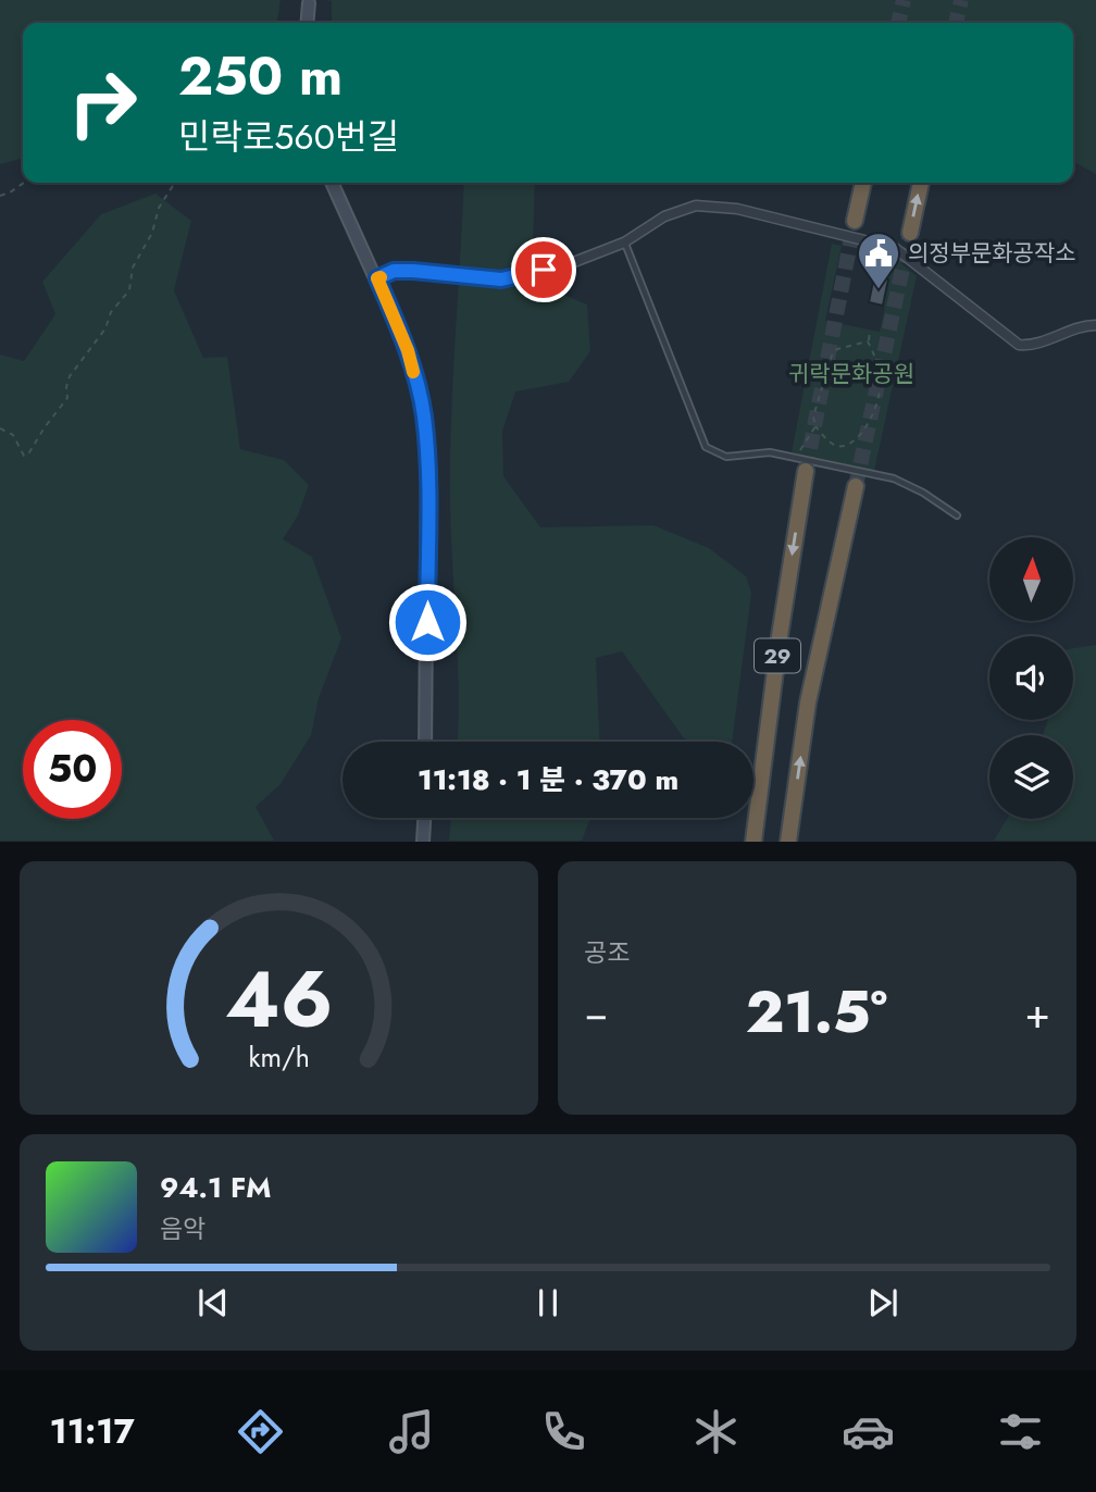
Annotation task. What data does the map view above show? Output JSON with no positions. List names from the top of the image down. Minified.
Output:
{"streets":{"highway":["29"]},"parks":["귀락문화공원"],"places":{"public building":["의정부문화공작소"]},"north":"top","page":{"turn":["250 m","민락로560번길"],"limit":"50","trip":"11:18 · 1 분 · 370 m","tile":"공조","heat":["−","21.5°","+"],"song":["94.1 FM","음악"],"tabs":"11:17","gauge":["46","km/h"]}}
